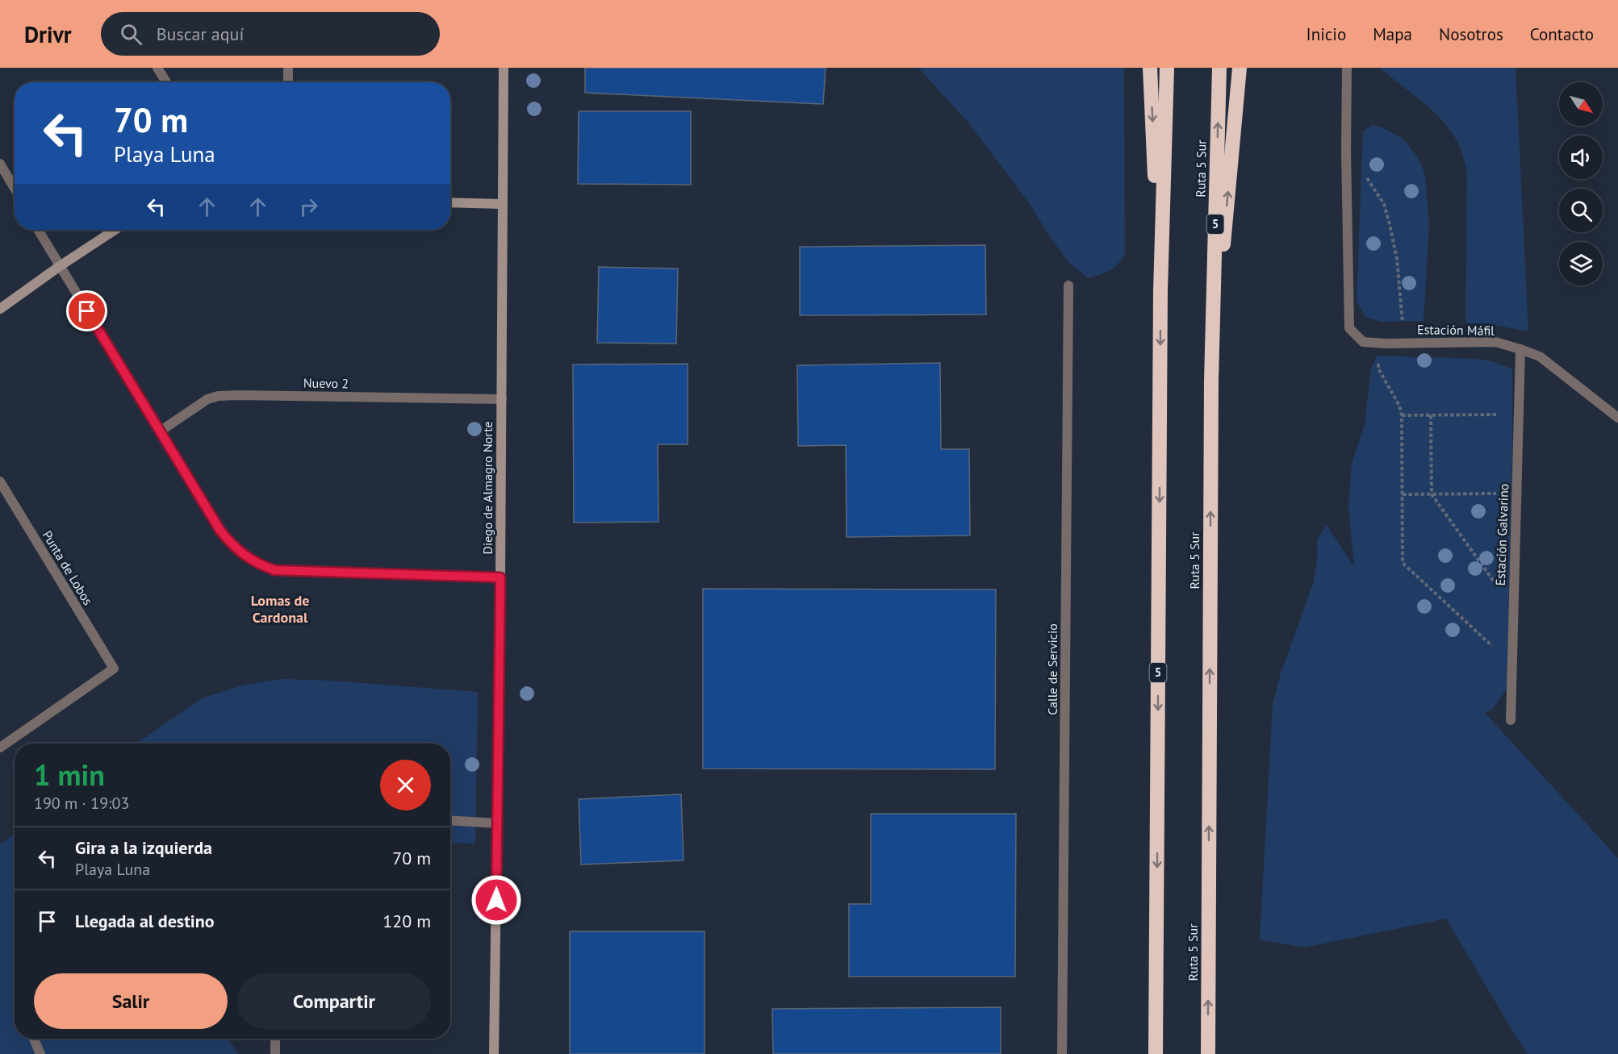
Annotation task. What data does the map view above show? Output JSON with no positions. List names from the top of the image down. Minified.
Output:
{"streets":{"highway":["Ruta 5 Sur","5"],"street":["Estación Máfil","Nuevo 2","Diego de Almagro Norte","Estación Galvarino","Punta de Lobos","Calle de Servicio"]},"crossings":[["Estación Máfil","Estación Galvarino"],["Nuevo 2","Diego de Almagro Norte"]],"districts":["Lomas de Cardonal"],"north":"bottom right","page":{"header":"Drivr","search":"Buscar aquí","nav":["Inicio","Mapa","Nosotros","Contacto"],"turn":["70 m","Playa Luna"],"heading":["1 min","190 m · 19:03"],"list":[{"name":"Gira a la izquierda","note":"Playa Luna","value":"70 m"},{"name":"Llegada al destino","value":"120 m"}],"buttons":["Salir","Compartir"]}}
